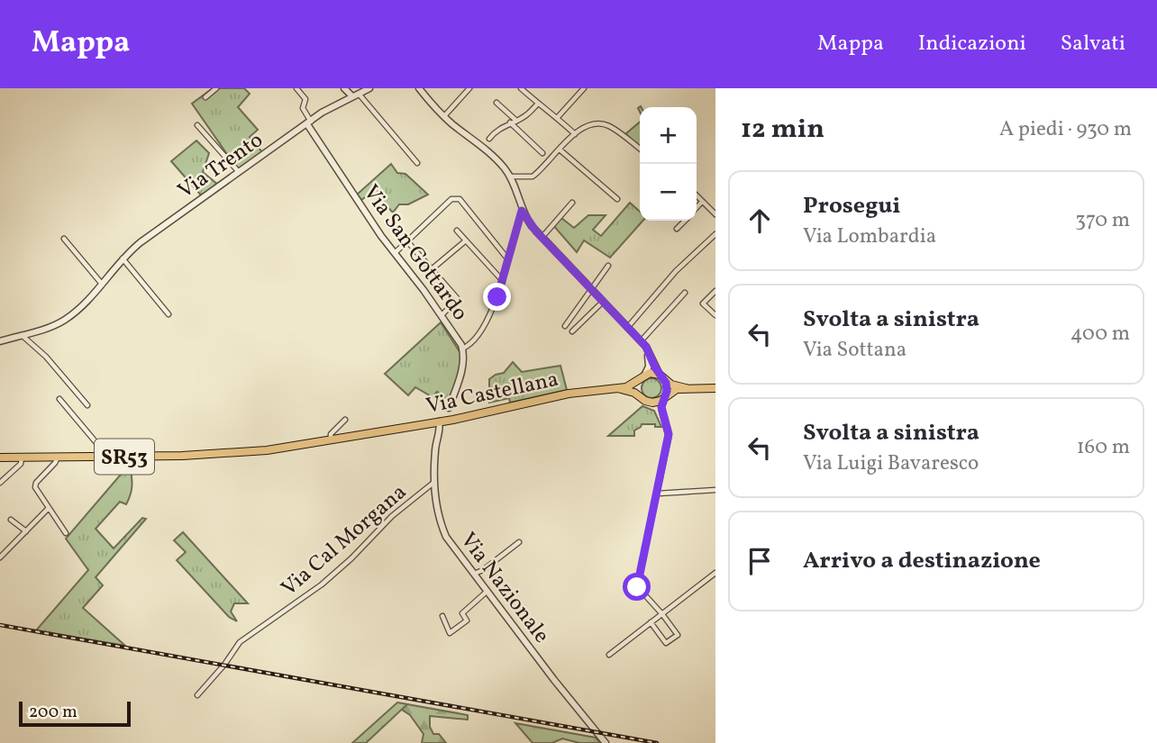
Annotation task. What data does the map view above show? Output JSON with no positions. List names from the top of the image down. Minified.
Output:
{"streets":{"main road":["Via Castellana","SR53"],"street":["Via Trento","Via San Gottardo","Via Cal Morgana","Via Nazionale"]},"crossings":[["Via Trento","Via San Gottardo"],["Via Castellana","SR53"],["Via Castellana","Via Nazionale"],["Via Cal Morgana","Via Nazionale"]],"scale_bar":"200 m","page":{"header":"Mappa","nav":["Mappa","Indicazioni","Salvati"],"heading":["12 min","A piedi · 930 m"],"map_buttons":["+","−"],"list":[["Prosegui","Via Lombardia","370 m"],["Svolta a sinistra","Via Sottana","400 m"],["Svolta a sinistra","Via Luigi Bavaresco","160 m"],"Arrivo a destinazione"],"scale":"200 m"}}
